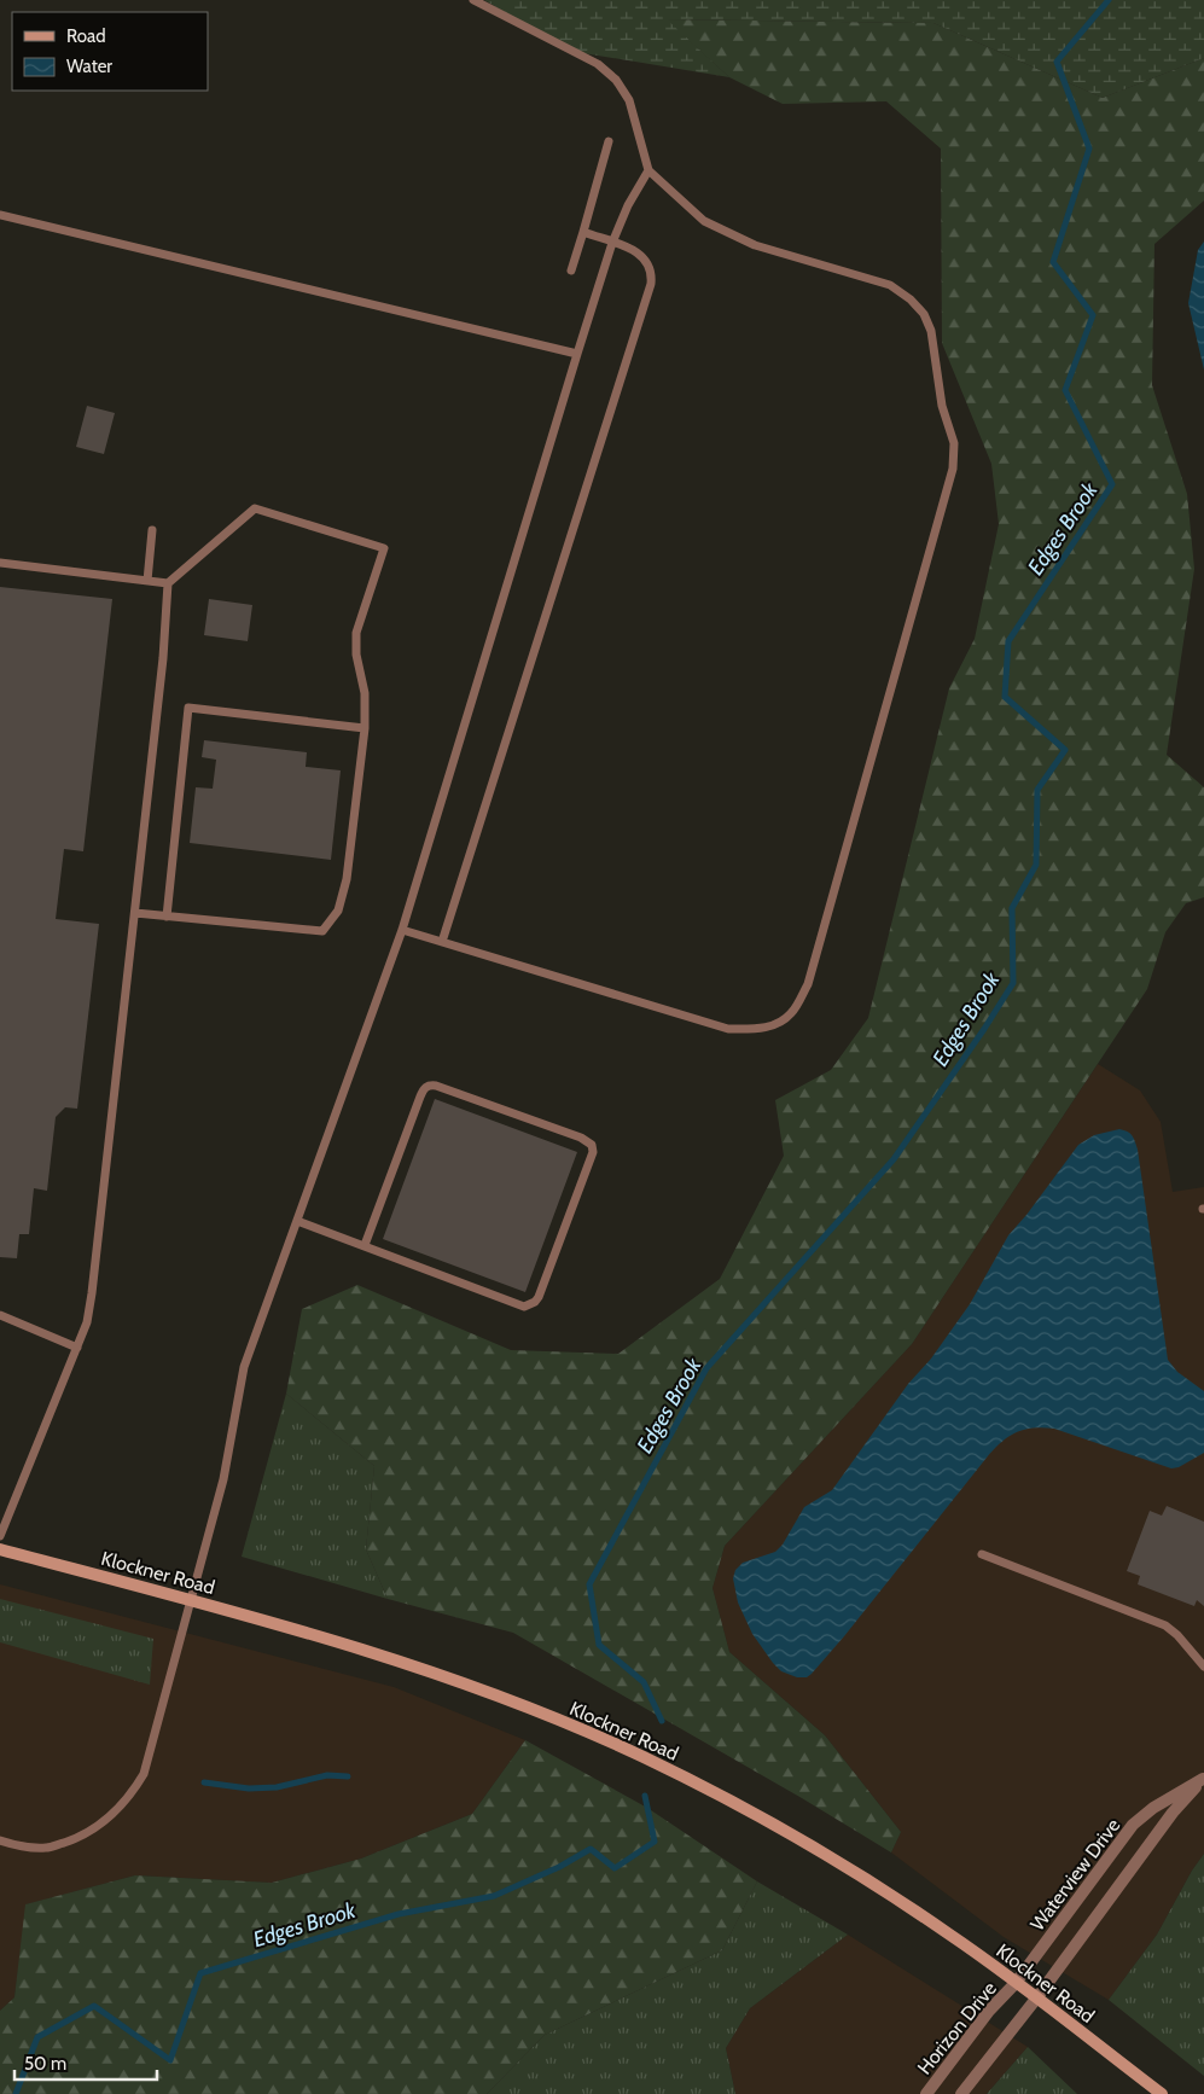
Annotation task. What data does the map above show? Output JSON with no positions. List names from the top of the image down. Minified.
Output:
{"streets":{"main road":["Klockner Road"],"street":["Waterview Drive","Horizon Drive"]},"crossings":[["Klockner Road","Waterview Drive"],["Klockner Road","Horizon Drive"],["Waterview Drive","Horizon Drive"]],"water":["Edges Brook"],"legend":["Road","Water"],"scale_bar":"50 m"}
